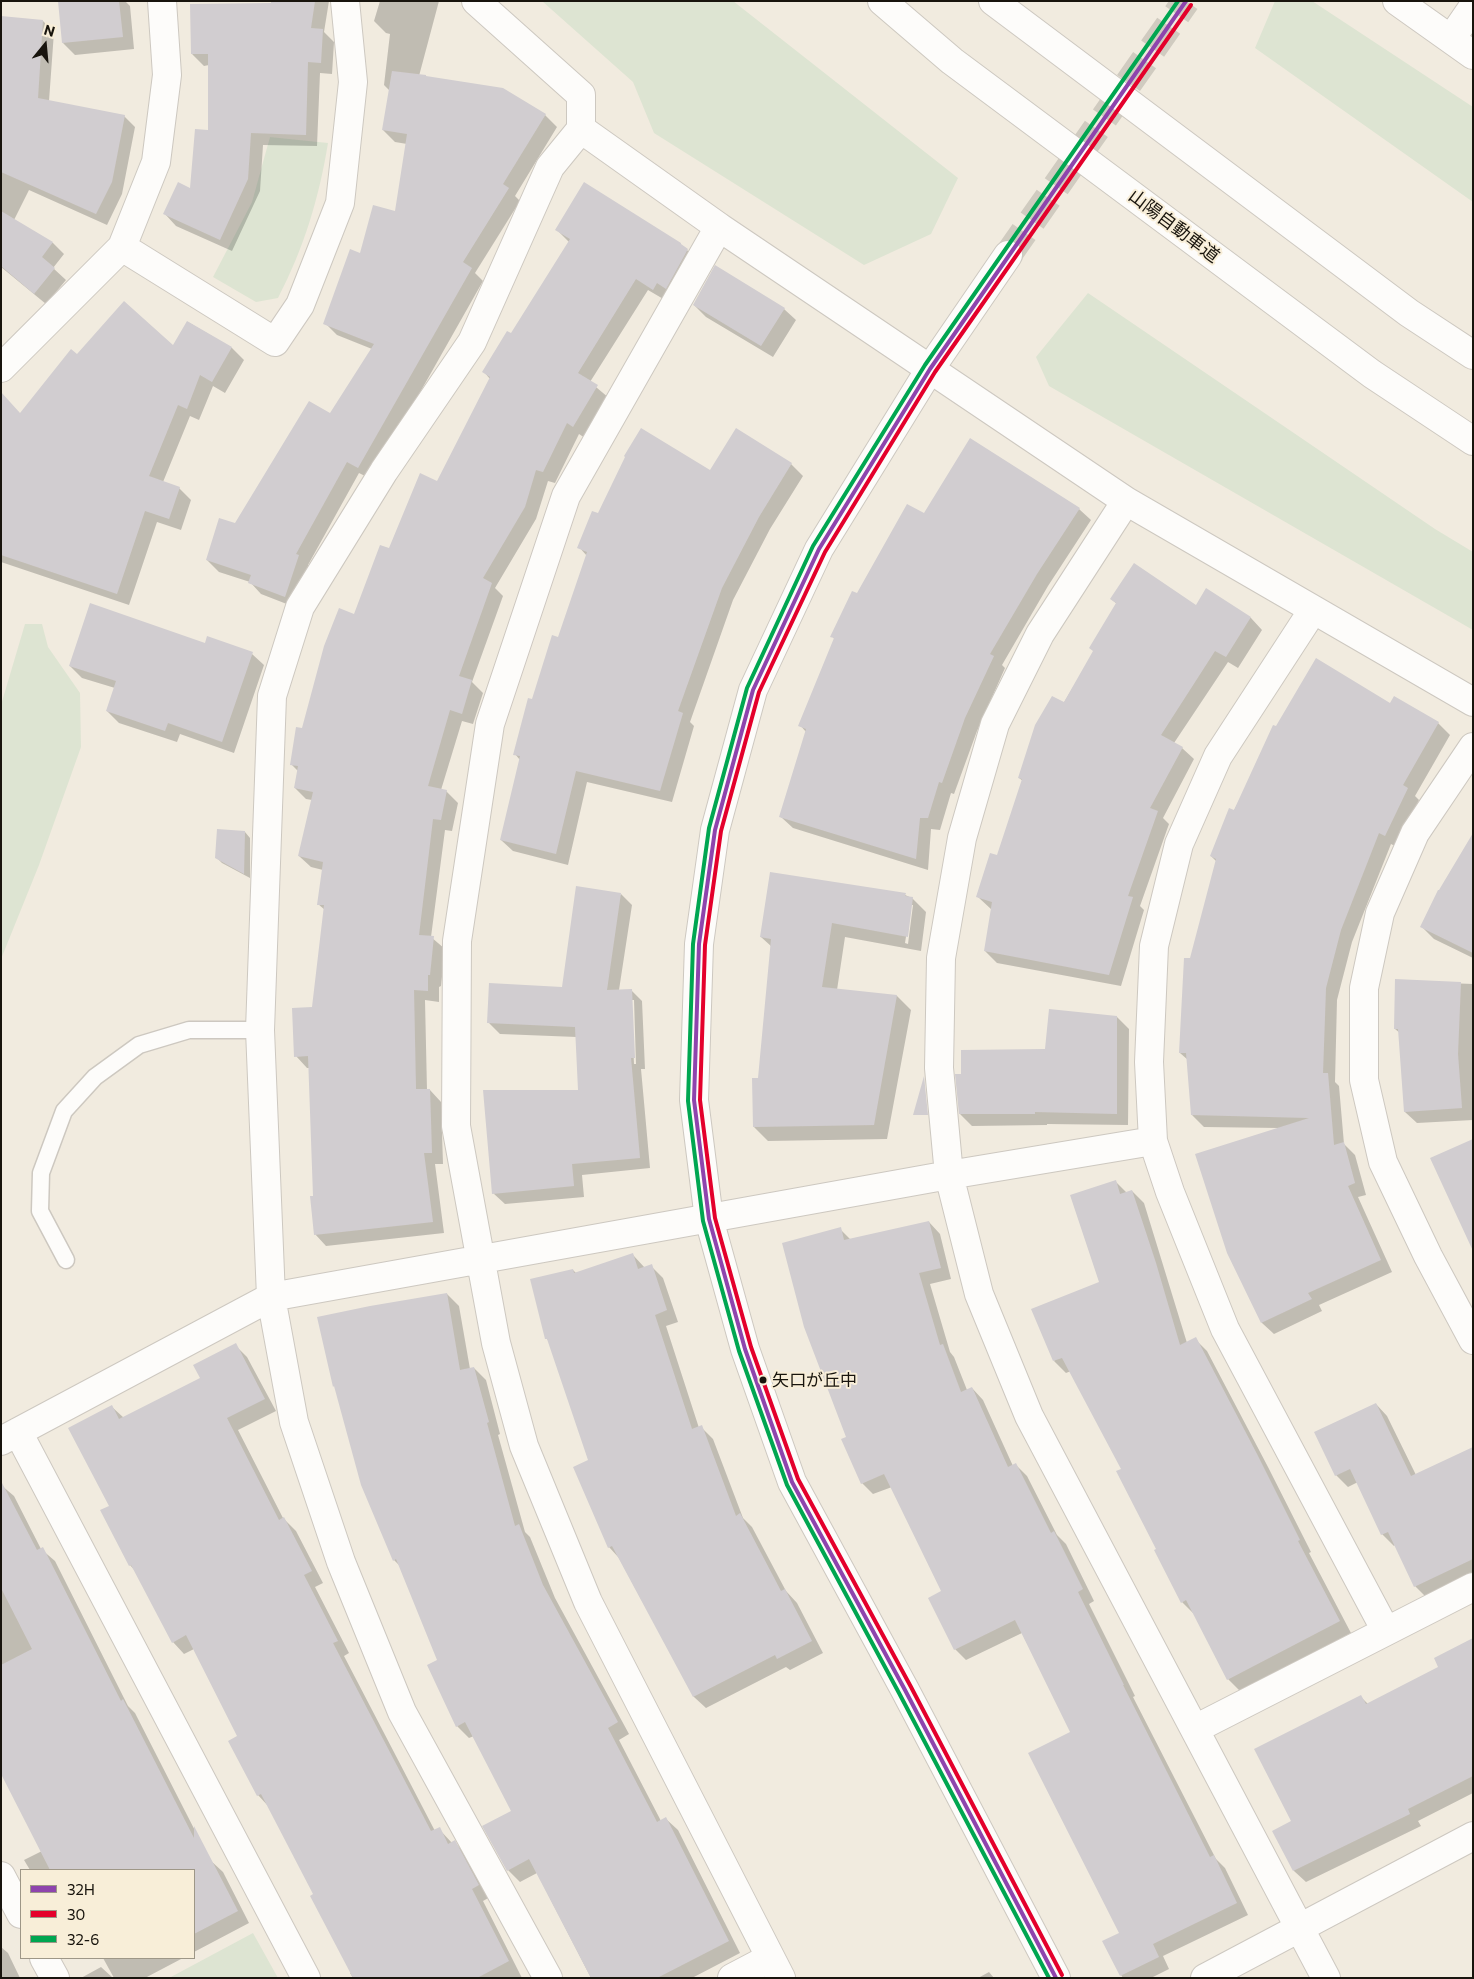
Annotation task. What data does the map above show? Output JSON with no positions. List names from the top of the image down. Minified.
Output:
{"streets":{"main road":["山陽自動車道"]},"places":["矢口が丘中"],"lines":["transit line 32H","transit line 32-6","transit line 30"],"legend":["32H","30","32-6"],"north":"top"}
